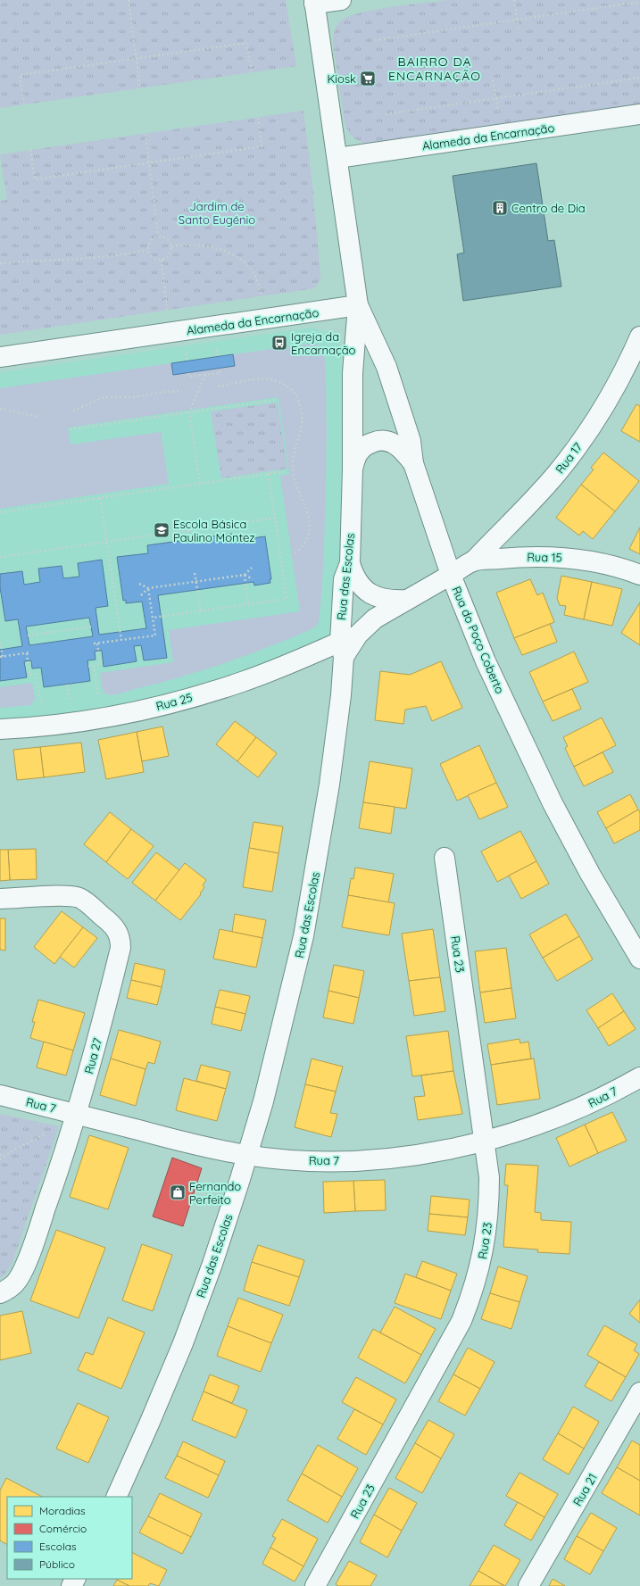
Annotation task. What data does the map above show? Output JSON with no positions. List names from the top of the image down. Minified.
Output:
{"streets":{"street":["Alameda da Encarnação","Rua 17","Rua 15","Rua das Escolas","Rua do Poço Coberto","Rua 25","Rua 23","Rua 27","Rua 7","Rua 21"]},"crossings":[["Alameda da Encarnação","Rua das Escolas"],["Alameda da Encarnação","Rua do Poço Coberto"],["Rua 17","Rua 15"],["Rua 15","Rua das Escolas"],["Rua 15","Rua do Poço Coberto"],["Rua 15","Rua 25"],["Rua das Escolas","Rua do Poço Coberto"],["Rua das Escolas","Rua 25"],["Rua das Escolas","Rua 7"],["Rua 23","Rua 7"],["Rua 27","Rua 7"]],"districts":["BAIRRO DA ENCARNAÇÃO"],"parks":["Jardim de Santo Eugénio"],"places":{"supermarket":["Kiosk"],"building":["Centro de Dia"],"bus stop":["Igreja da Encarnação"],"school or university":["Escola Básica Paulino Montez"],"shop":["Fernando Perfeito"]},"legend":["Moradias","Comércio","Escolas","Público"]}
